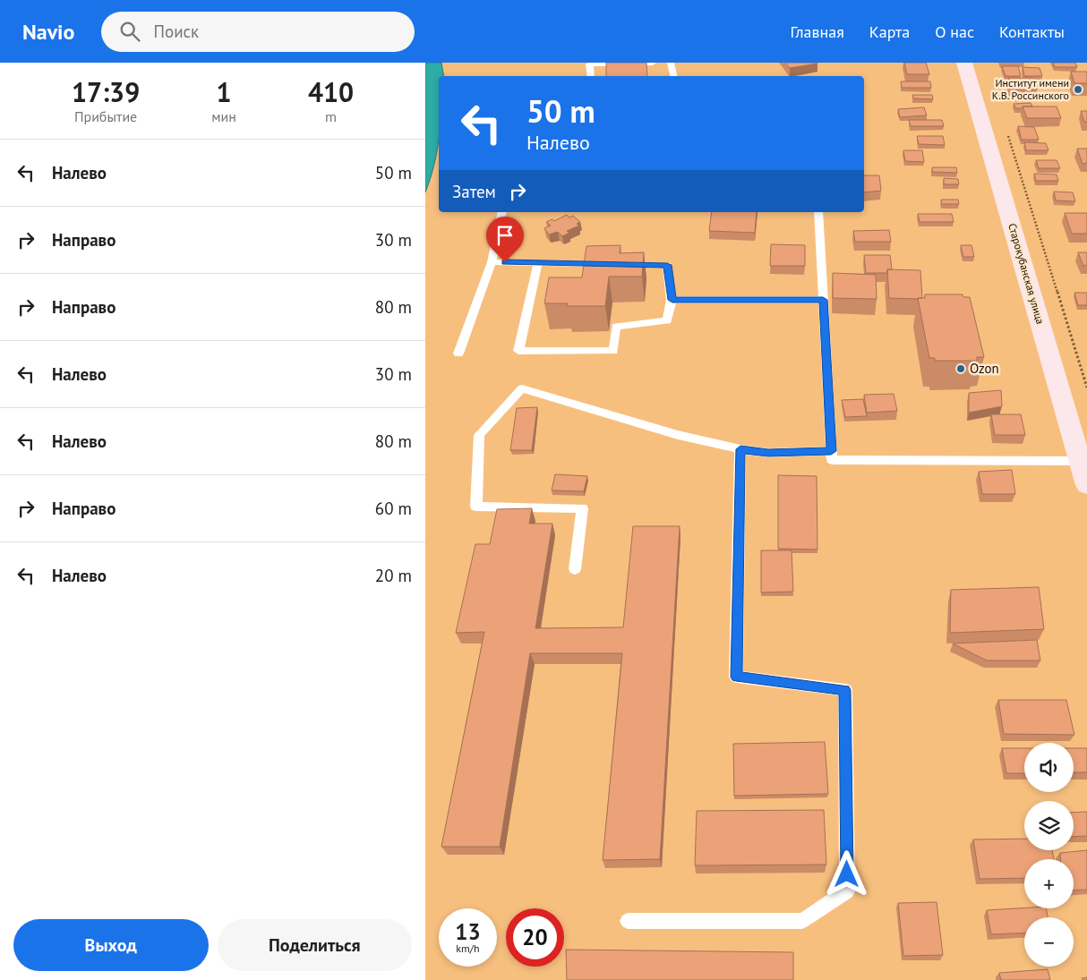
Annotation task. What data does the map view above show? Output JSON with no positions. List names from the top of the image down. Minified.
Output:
{"streets":{"street":["Старокубанская улица"]},"places":["Институт имени К.В. Россинского","Ozon"],"page":{"header":"Navio","search":"Поиск","nav":["Главная","Карта","О нас","Контакты"],"eta":["17:39","Прибытие","1","мин","410","m"],"turn":["50 m","Налево"],"list":[{"name":"Налево","value":"50 m"},{"name":"Направо","value":"30 m"},{"name":"Направо","value":"80 m"},{"name":"Налево","value":"30 m"},{"name":"Налево","value":"80 m"},{"name":"Направо","value":"60 m"},{"name":"Налево","value":"20 m"}],"then":"Затем","map_buttons":["+","−"],"speed":"13 km/h","limit":"20","buttons":["Выход","Поделиться"]}}
